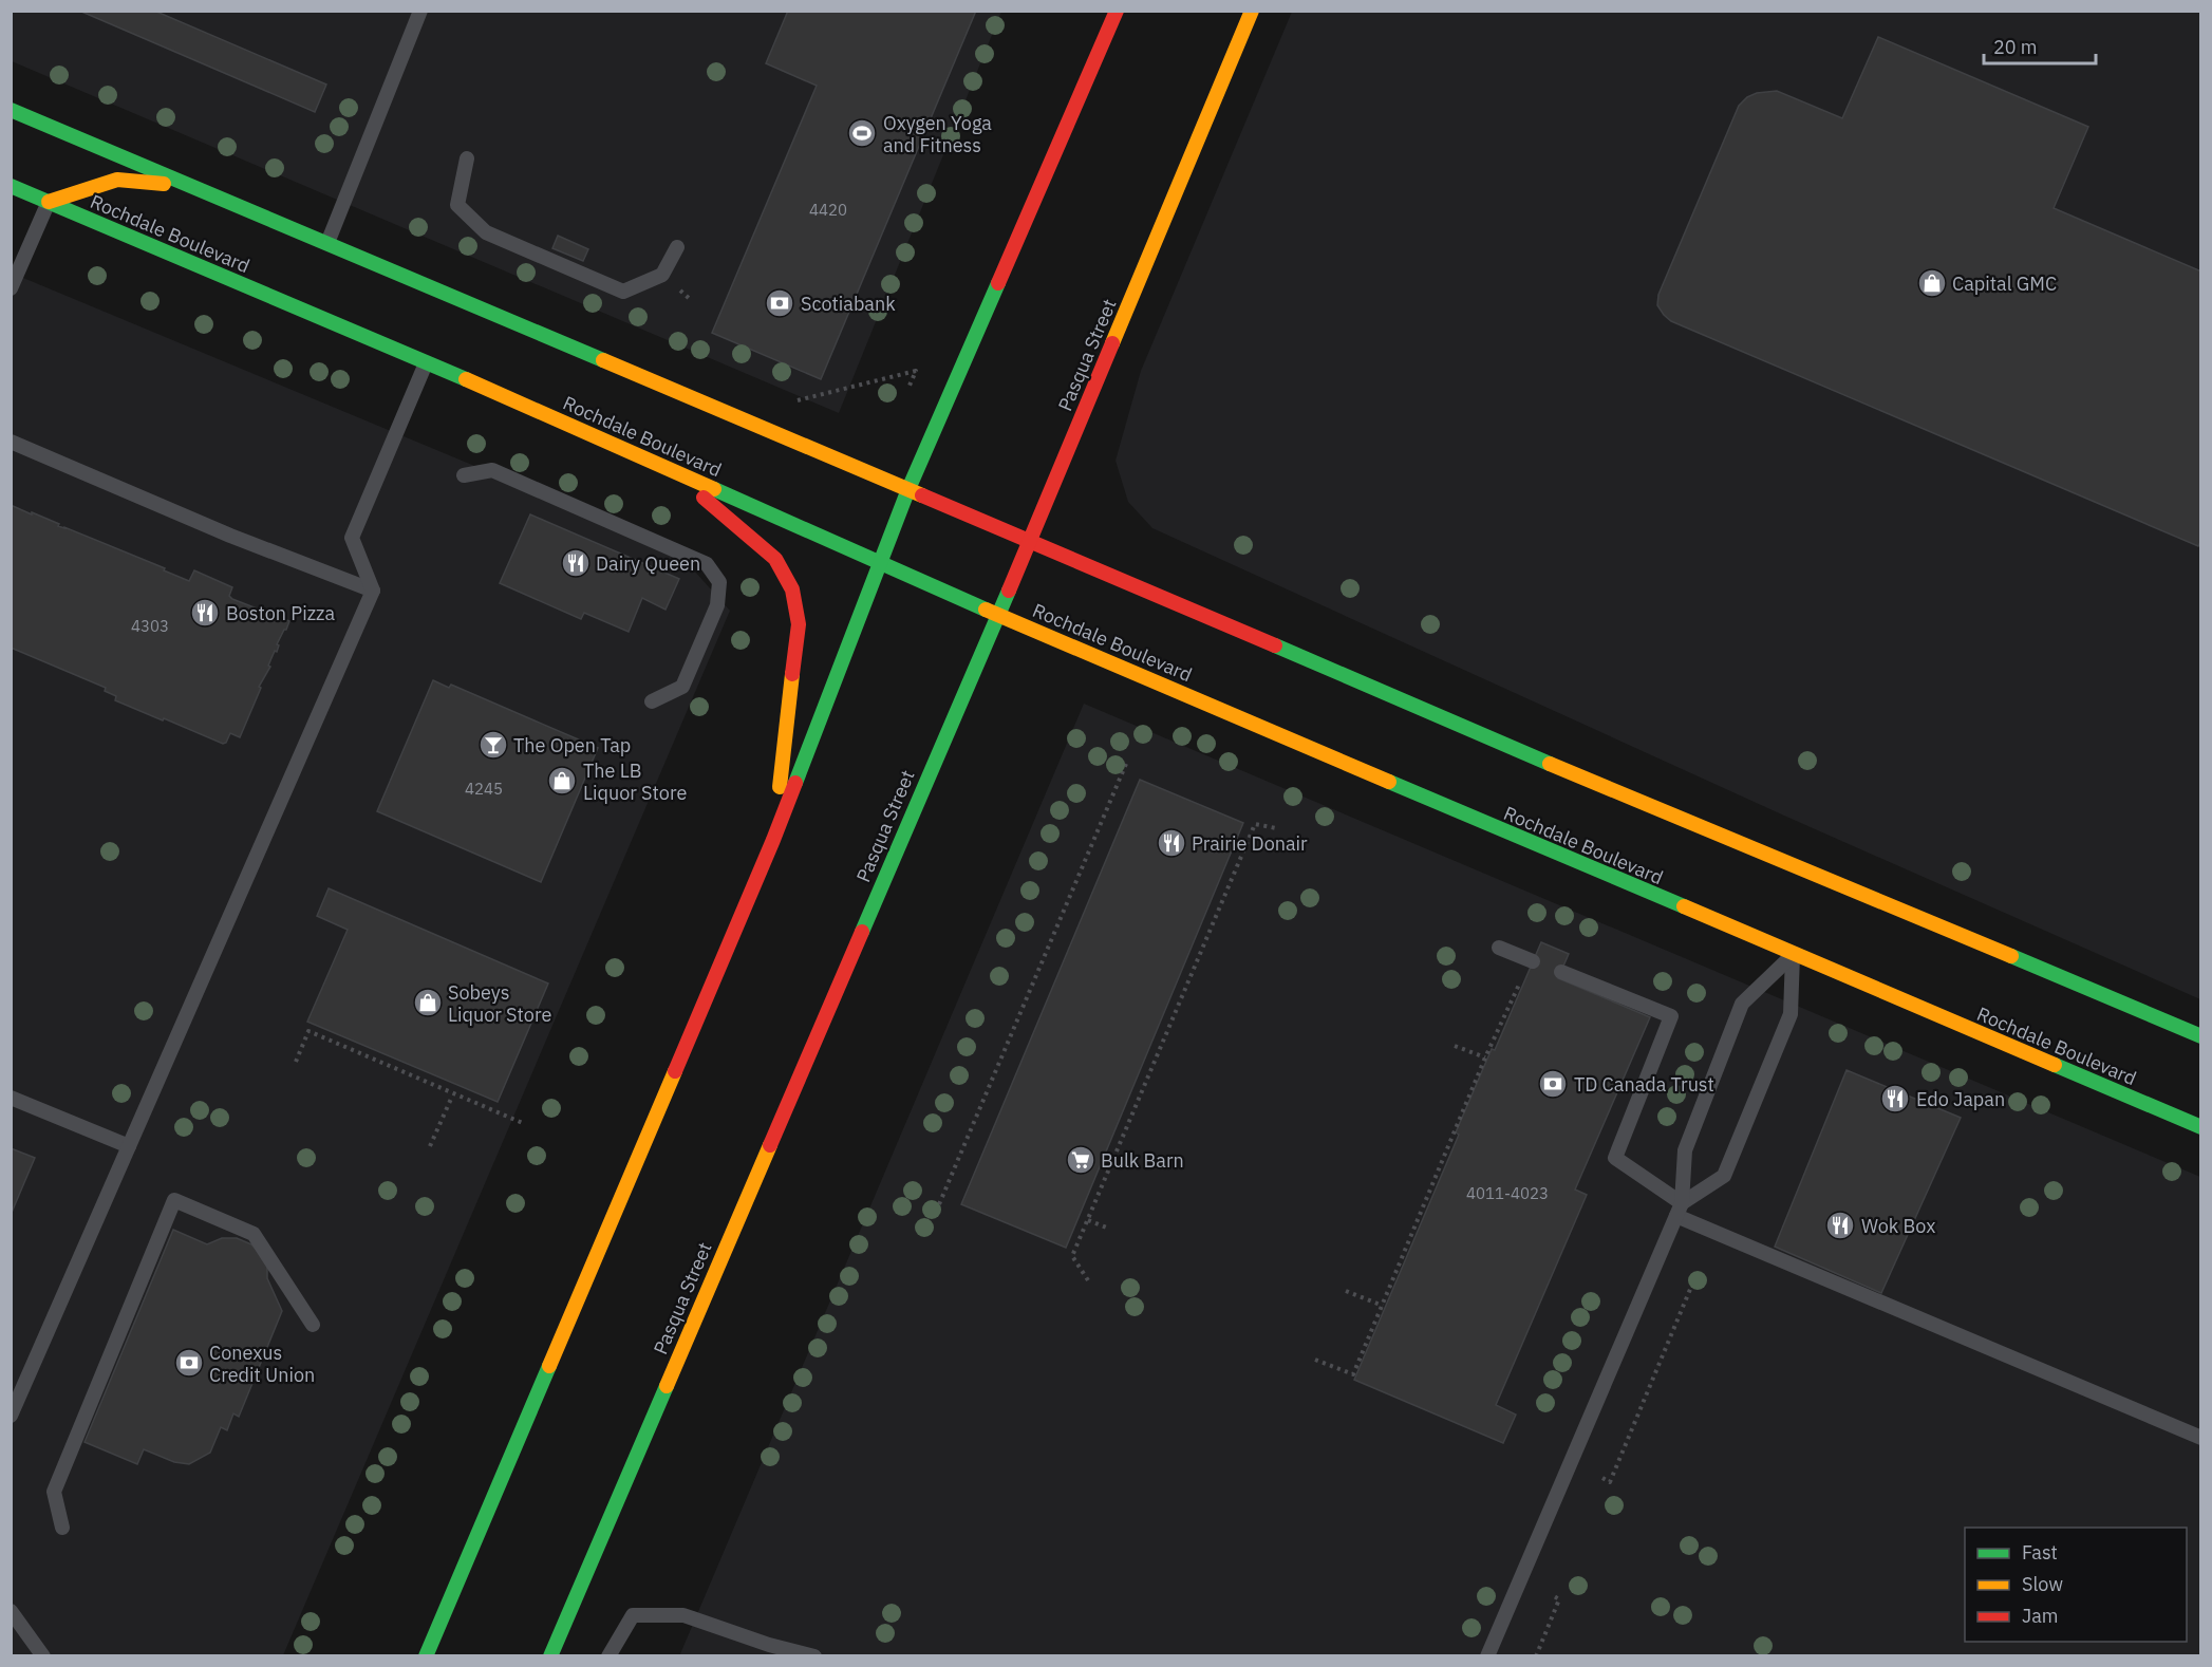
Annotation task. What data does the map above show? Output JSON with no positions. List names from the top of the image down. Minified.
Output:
{"streets":{"main road":["Rochdale Boulevard","Pasqua Street"]},"crossings":[["Rochdale Boulevard","Pasqua Street"]],"places":{"sports":["Oxygen Yoga and Fitness"],"shop":["Capital GMC","The LB Liquor Store","Sobeys Liquor Store"],"bank":["Scotiabank","TD Canada Trust","Conexus Credit Union"],"restaurant":["Dairy Queen","Boston Pizza","Prairie Donair","Edo Japan","Wok Box"],"bar":["The Open Tap"],"supermarket":["Bulk Barn"]},"house_numbers":["4420","4303","4245","4011-4023"],"legend":["Fast","Slow","Jam"],"scale_bar":"20 m"}
